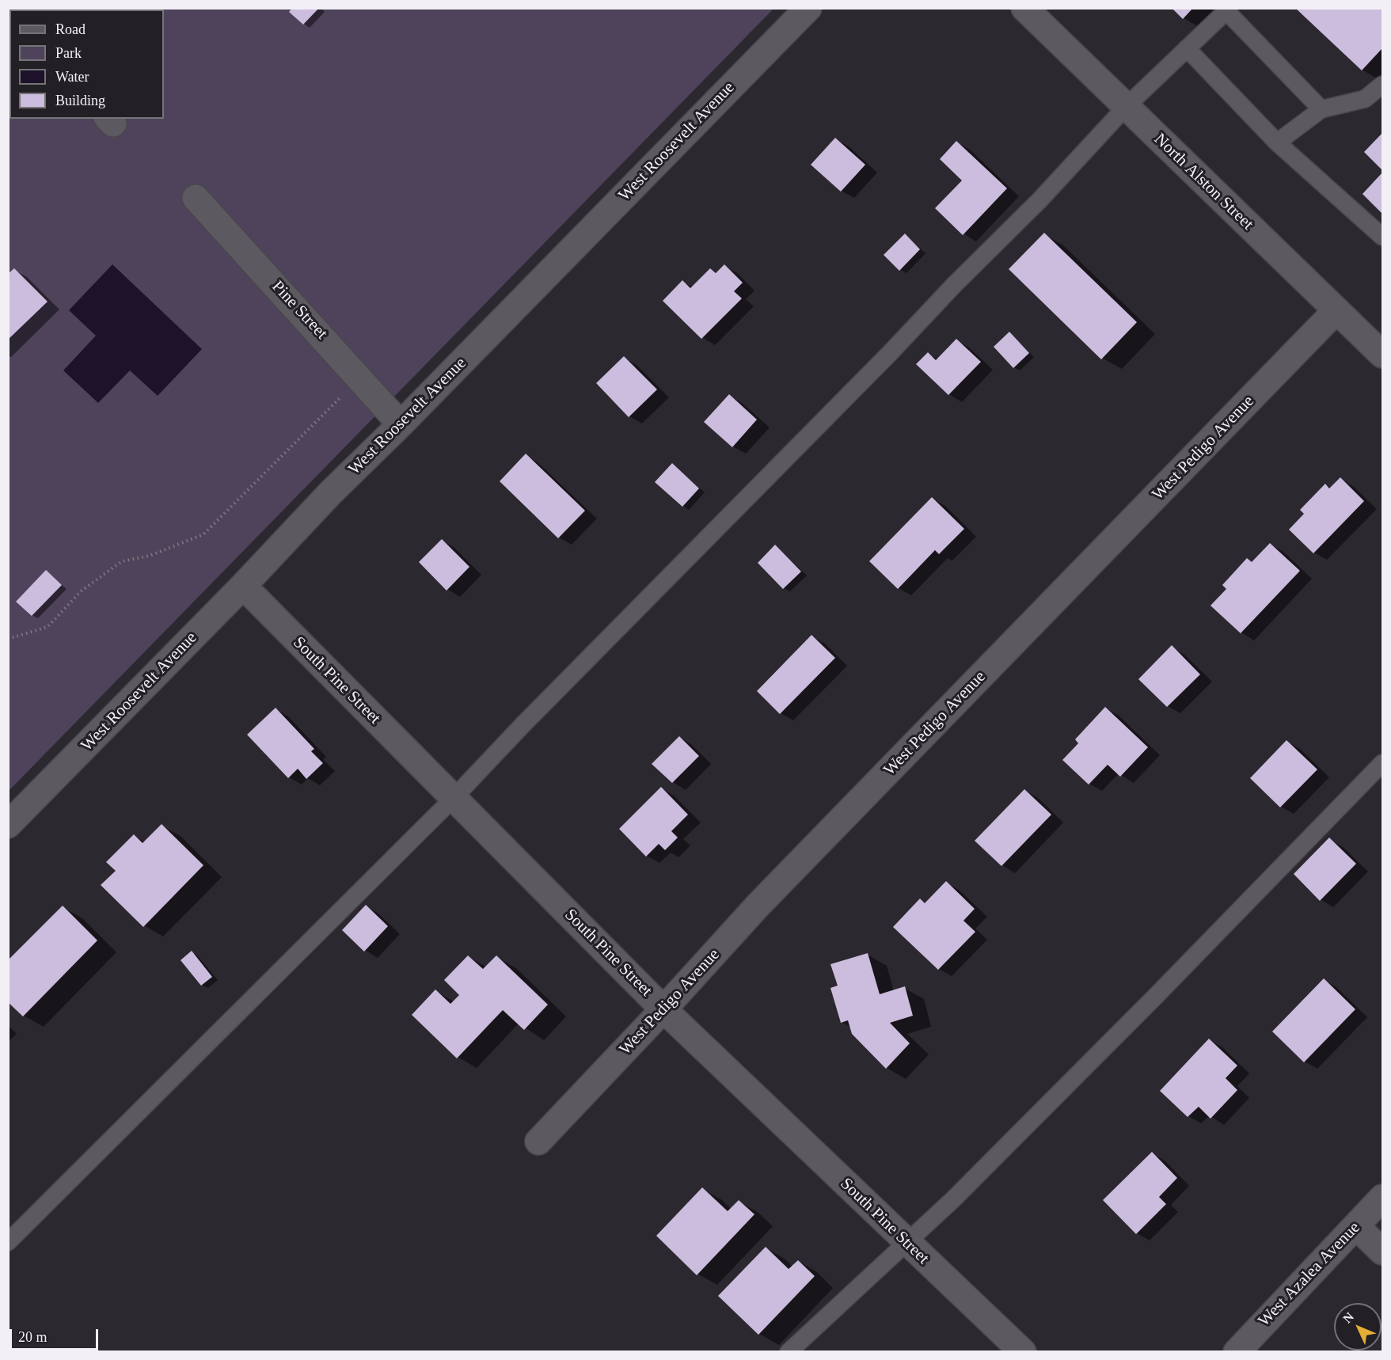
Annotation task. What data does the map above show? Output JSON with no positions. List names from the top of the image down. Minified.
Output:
{"streets":{"street":["West Roosevelt Avenue","North Alston Street","Pine Street","West Pedigo Avenue","South Pine Street","West Azalea Avenue"]},"crossings":[["West Roosevelt Avenue","Pine Street"],["West Roosevelt Avenue","South Pine Street"],["North Alston Street","West Pedigo Avenue"],["West Pedigo Avenue","South Pine Street"]],"legend":["Road","Park","Water","Building"],"scale_bar":"20 m","north":"top left"}
